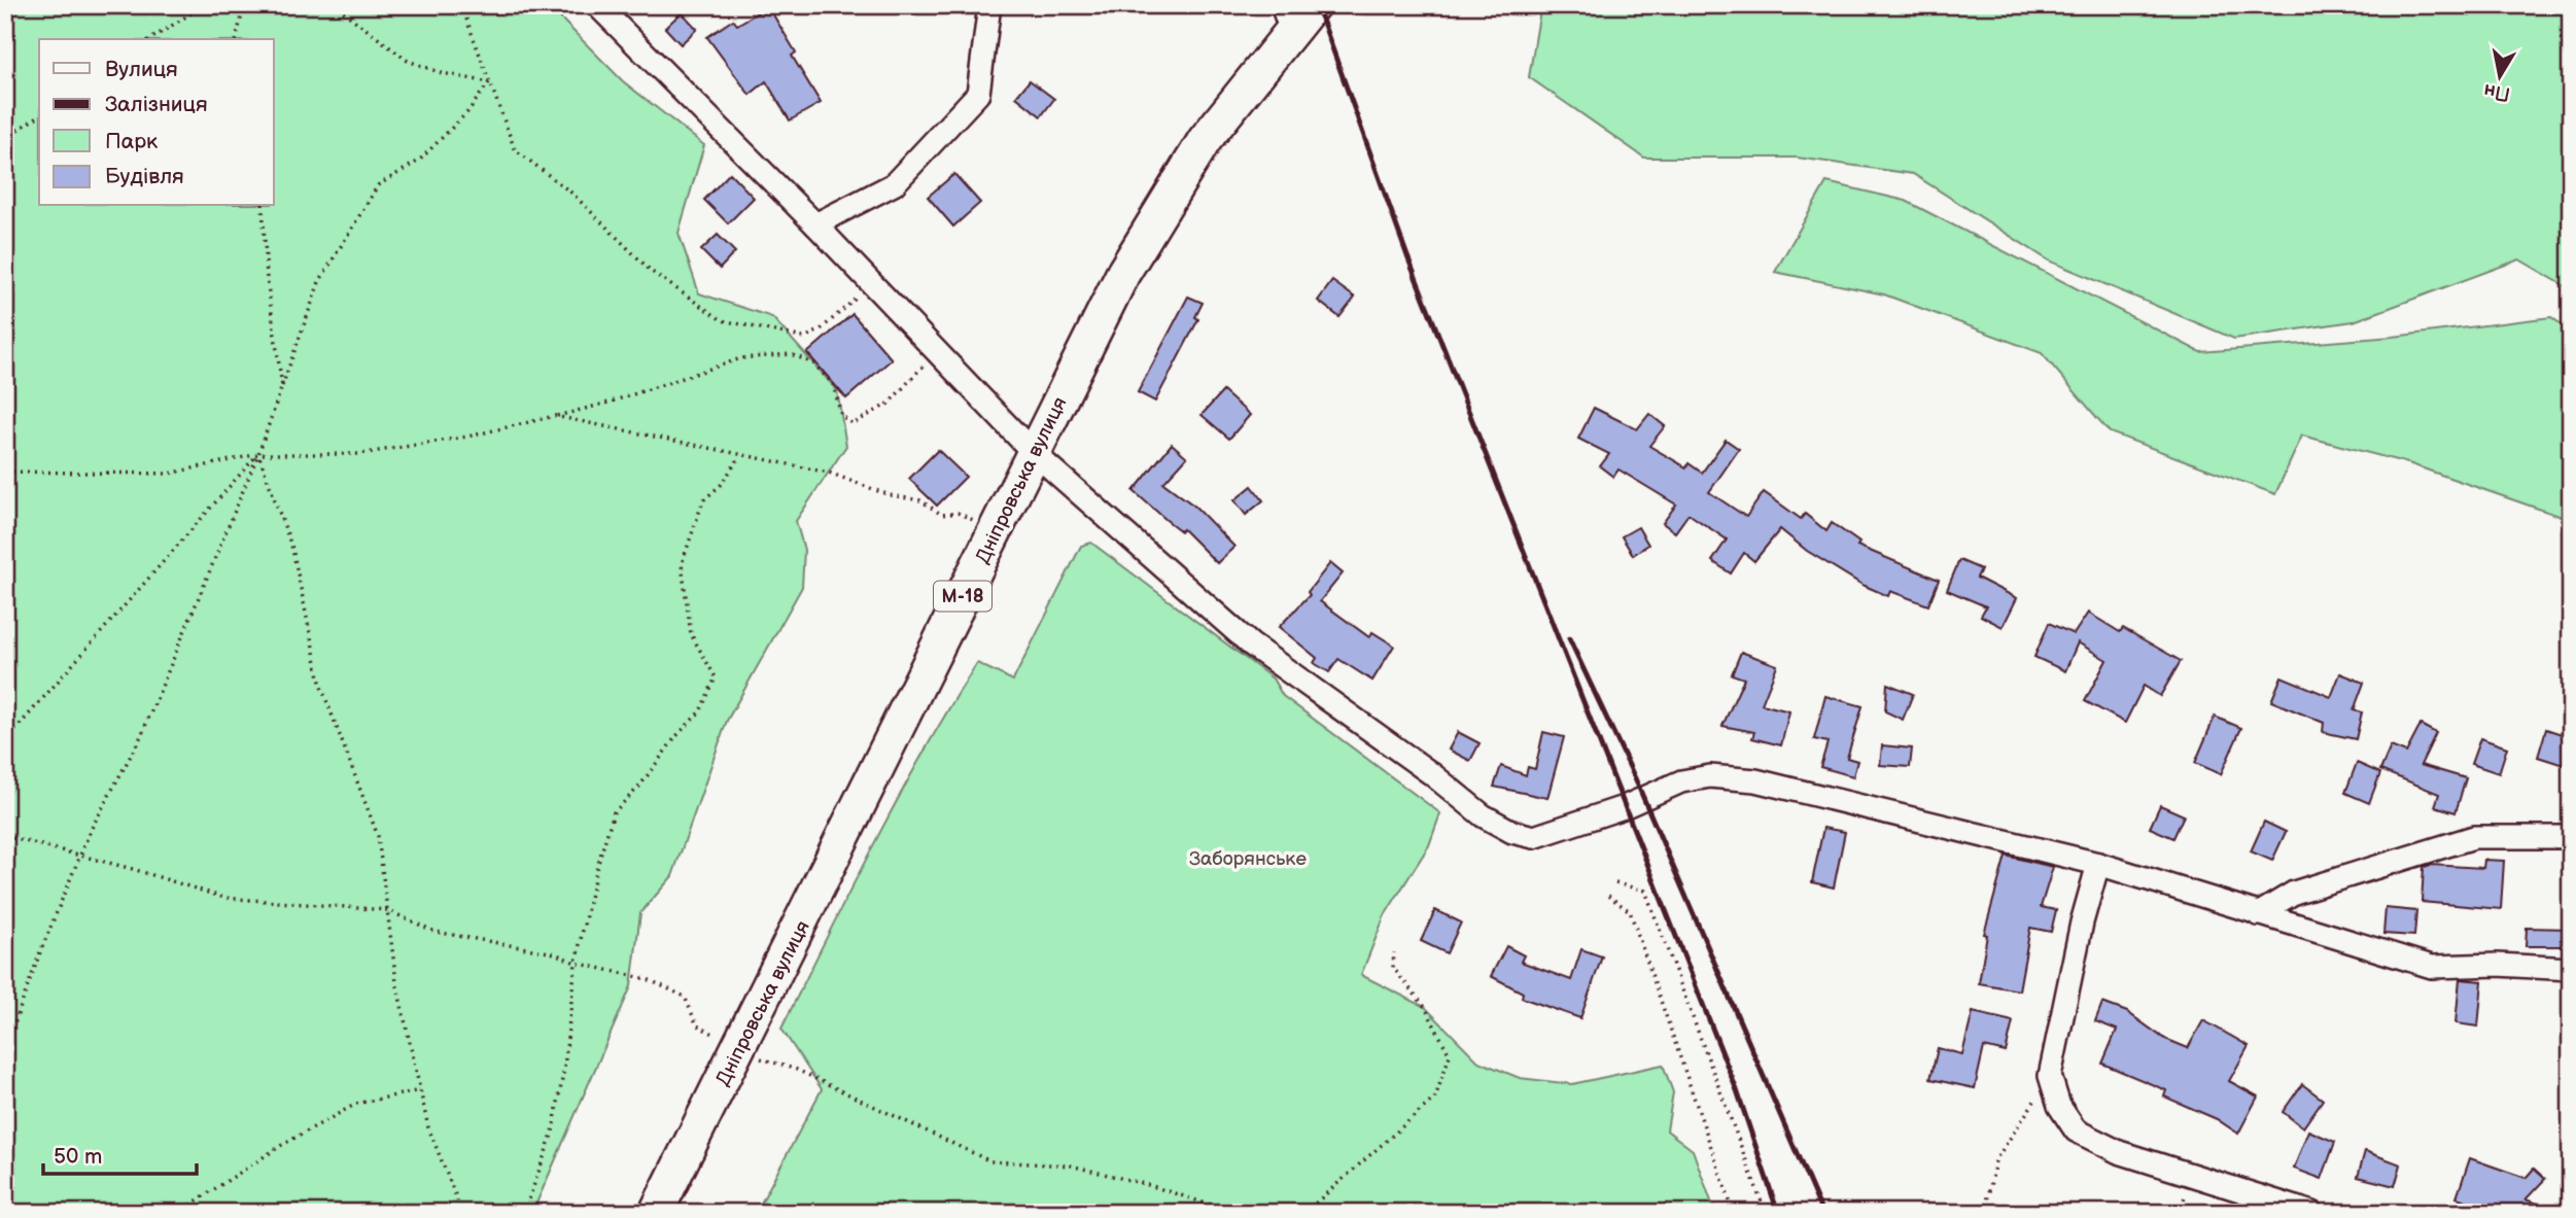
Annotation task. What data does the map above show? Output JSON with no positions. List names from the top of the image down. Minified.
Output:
{"streets":{"highway":["Дніпровська вулиця","М-18"]},"parks":["Заборянське"],"legend":["Вулиця","Залізниця","Парк","Будівля"],"scale_bar":"50 m","north":"bottom"}
